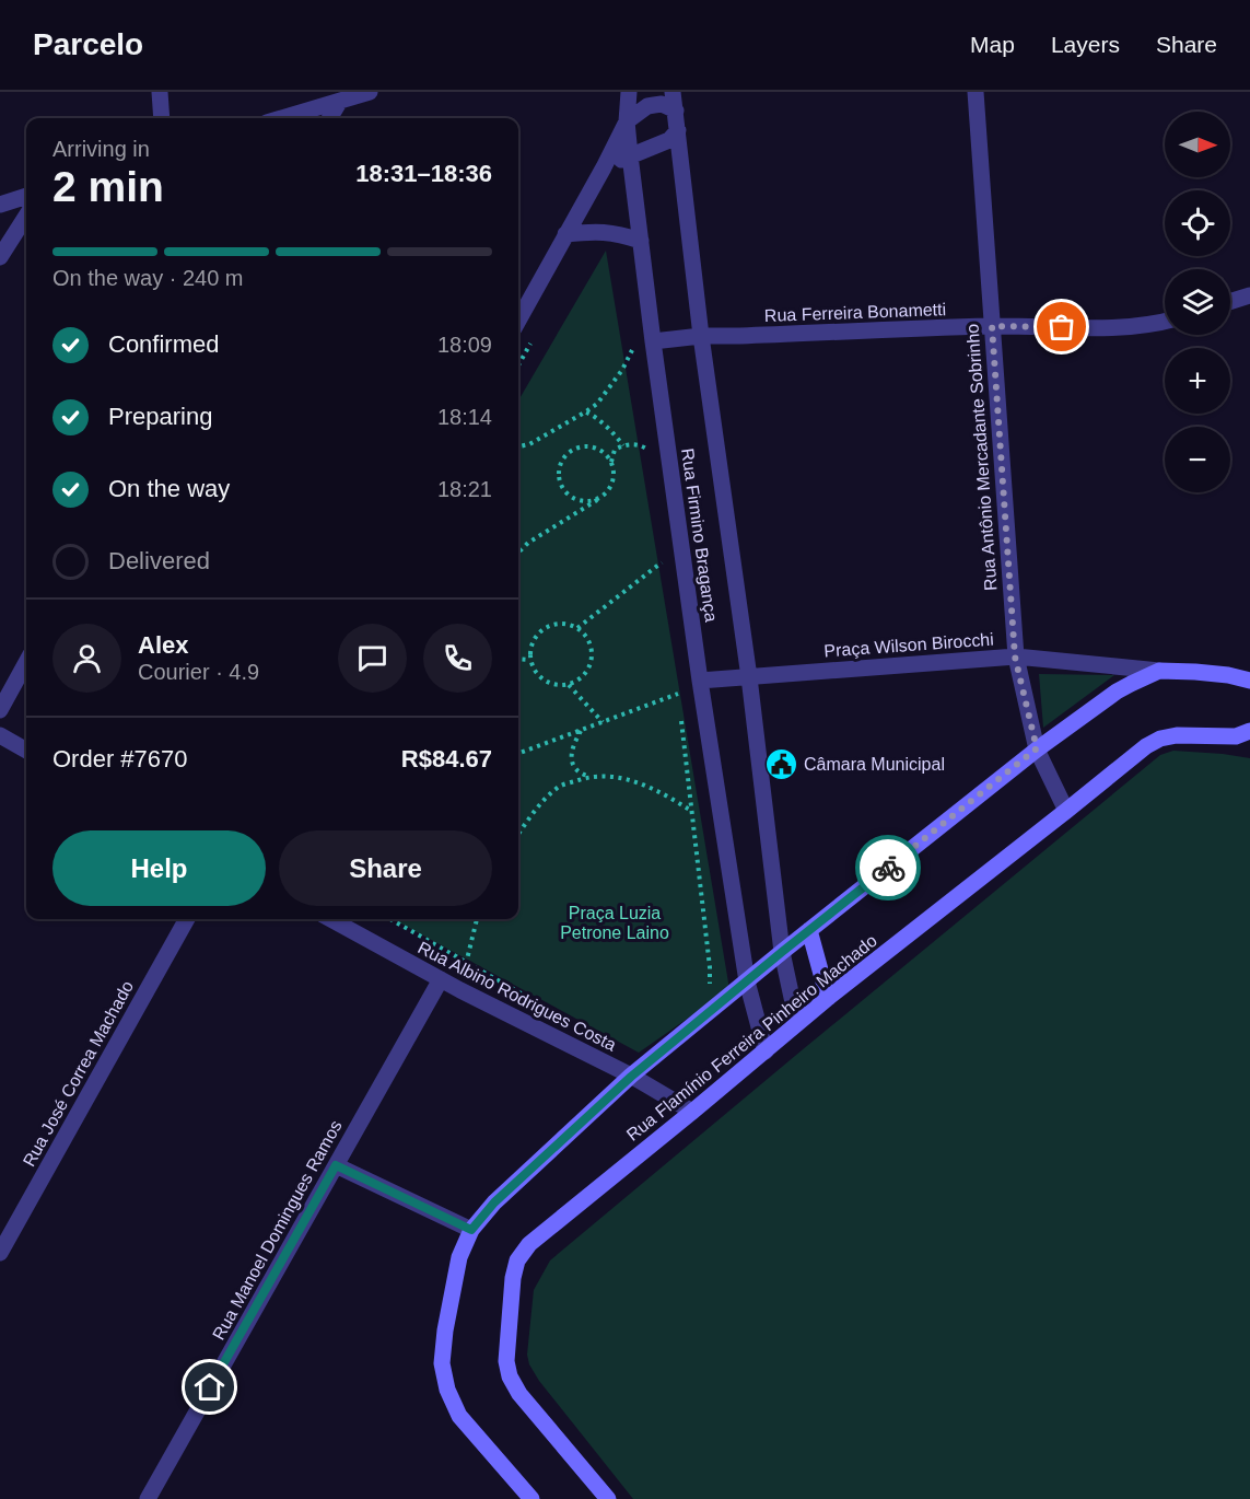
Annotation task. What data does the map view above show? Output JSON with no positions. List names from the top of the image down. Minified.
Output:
{"streets":{"main road":["Rua Flamínio Ferreira Pinheiro Machado"],"street":["Rua Ferreira Bonametti","Rua Antônio Mercadante Sobrinho","Rua Firmino Bragança","Praça Wilson Birocchi","Rua Albino Rodrigues Costa","Rua José Correa Machado","Rua Manoel Domingues Ramos"]},"crossings":[["Rua Ferreira Bonametti","Rua Antônio Mercadante Sobrinho"],["Rua Ferreira Bonametti","Rua Firmino Bragança"],["Rua Antônio Mercadante Sobrinho","Praça Wilson Birocchi"],["Rua Antônio Mercadante Sobrinho","Rua Flamínio Ferreira Pinheiro Machado"],["Rua Firmino Bragança","Praça Wilson Birocchi"],["Rua Firmino Bragança","Rua Flamínio Ferreira Pinheiro Machado"],["Rua Albino Rodrigues Costa","Rua Flamínio Ferreira Pinheiro Machado"],["Rua Albino Rodrigues Costa","Rua Manoel Domingues Ramos"]],"parks":["Praça Luzia Petrone Laino"],"places":{"public building":["Câmara Municipal"]},"north":"right","page":{"header":"Parcelo","nav":["Map","Layers","Share"],"map_buttons":["+","−"],"heading":["2 min","Arriving in","18:31–18:36"],"panel":["Alex","Courier · 4.9","Order #7670","R$84.67"],"bar":"On the way · 240 m","list":[["Confirmed","18:09"],["Preparing","18:14"],["On the way","18:21"],"Delivered"],"buttons":["Help","Share"]}}
